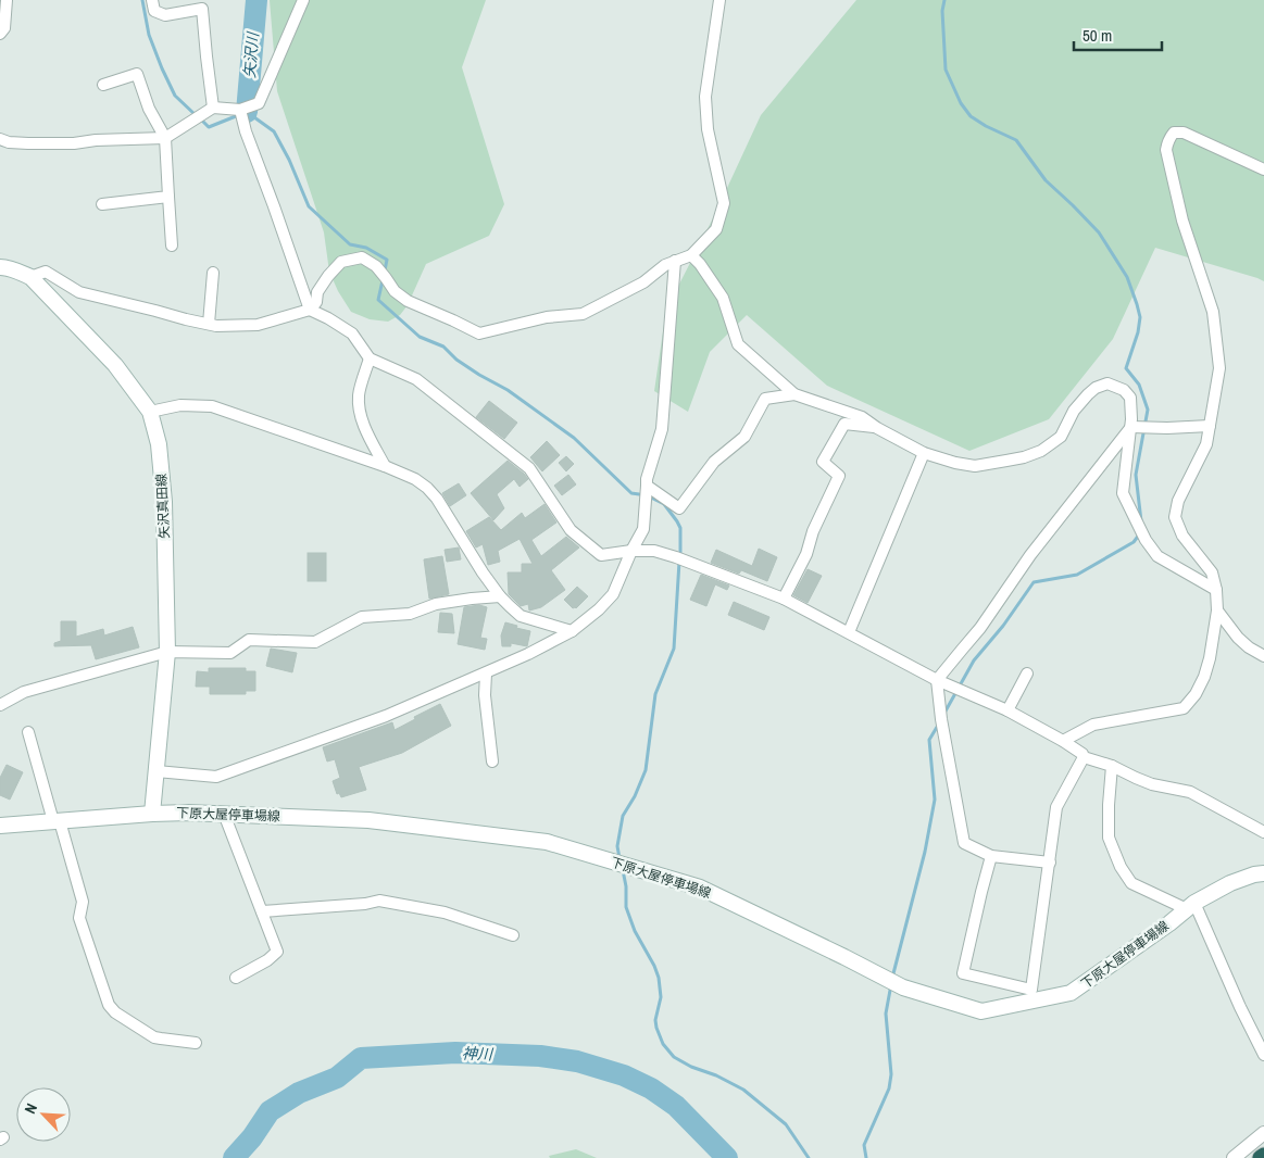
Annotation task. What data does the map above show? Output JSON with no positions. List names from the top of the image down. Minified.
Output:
{"streets":{"main road":["矢沢真田線","下原大屋停車場線"]},"crossings":[["矢沢真田線","下原大屋停車場線"]],"water":["矢沢川","神川"],"scale_bar":"50 m","north":"top left"}
